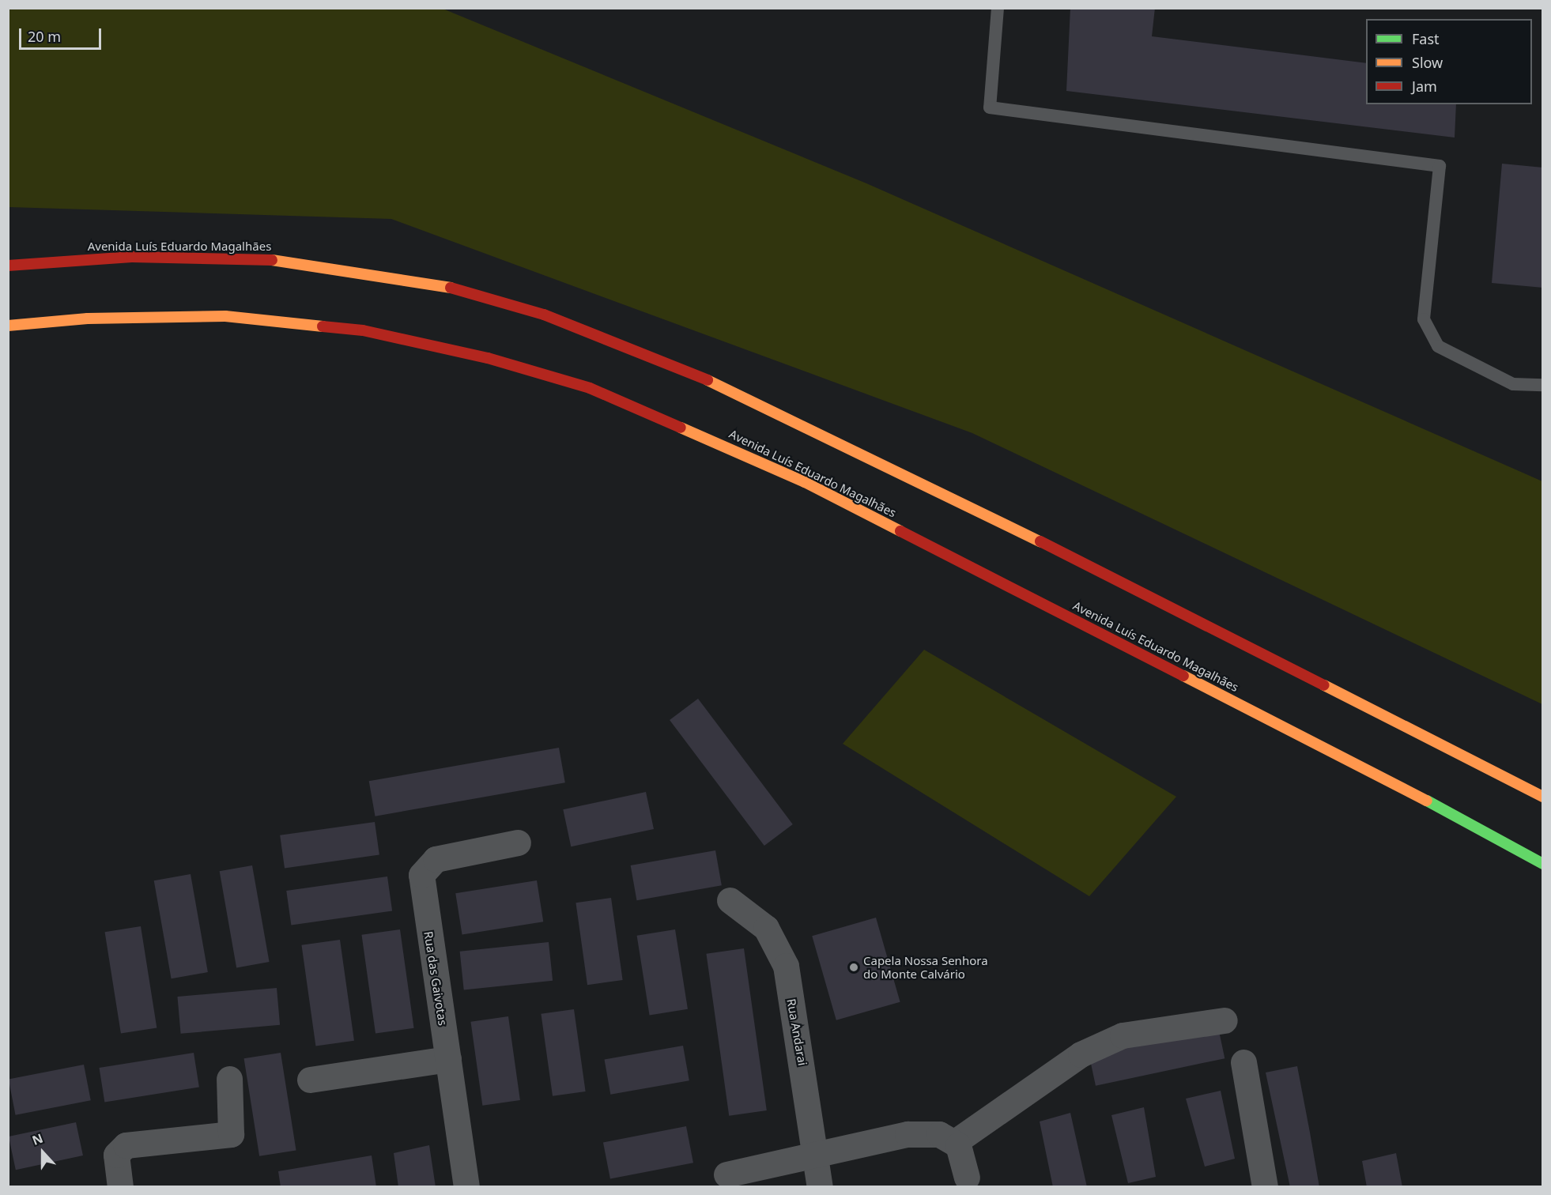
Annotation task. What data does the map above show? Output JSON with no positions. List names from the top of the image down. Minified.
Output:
{"streets":{"main road":["Avenida Luís Eduardo Magalhães"],"street":["Rua das Gaivotas","Rua Andarai"]},"places":["Capela Nossa Senhora do Monte Calvário"],"legend":["Fast","Slow","Jam"],"scale_bar":"20 m","north":"top"}
